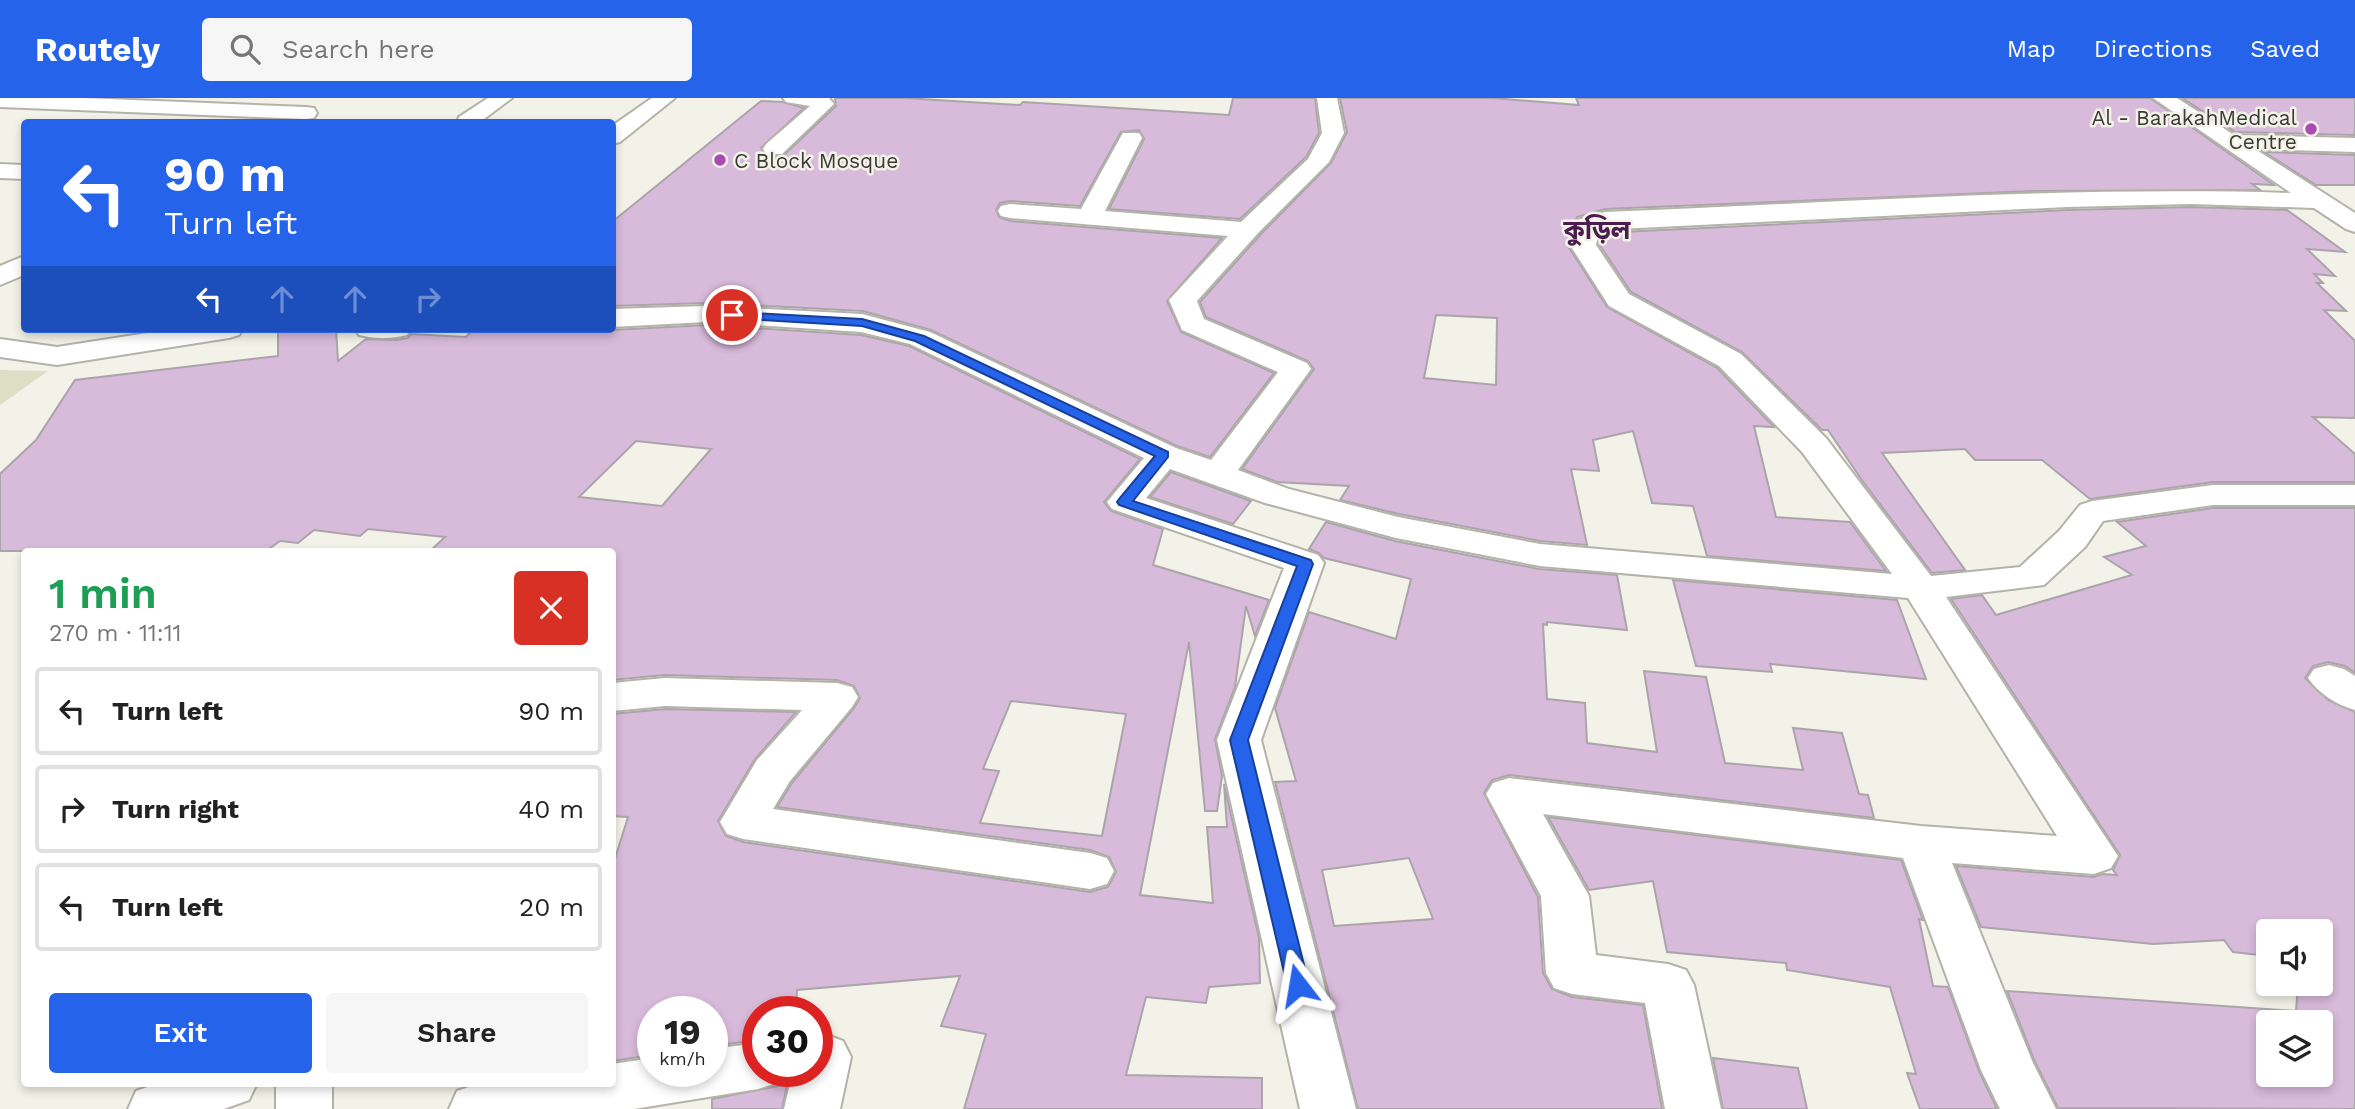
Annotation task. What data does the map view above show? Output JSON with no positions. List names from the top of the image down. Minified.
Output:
{"districts":["কুড়িল"],"places":["Al - BarakahMedical Centre","C Block Mosque"],"page":{"header":"Routely","search":"Search here","nav":["Map","Directions","Saved"],"turn":["90 m","Turn left"],"heading":["1 min","270 m · 11:11"],"list":[{"name":"Turn left","value":"90 m"},{"name":"Turn right","value":"40 m"},{"name":"Turn left","value":"20 m"}],"buttons":["Exit","Share"],"speed":"19 km/h","limit":"30"}}
